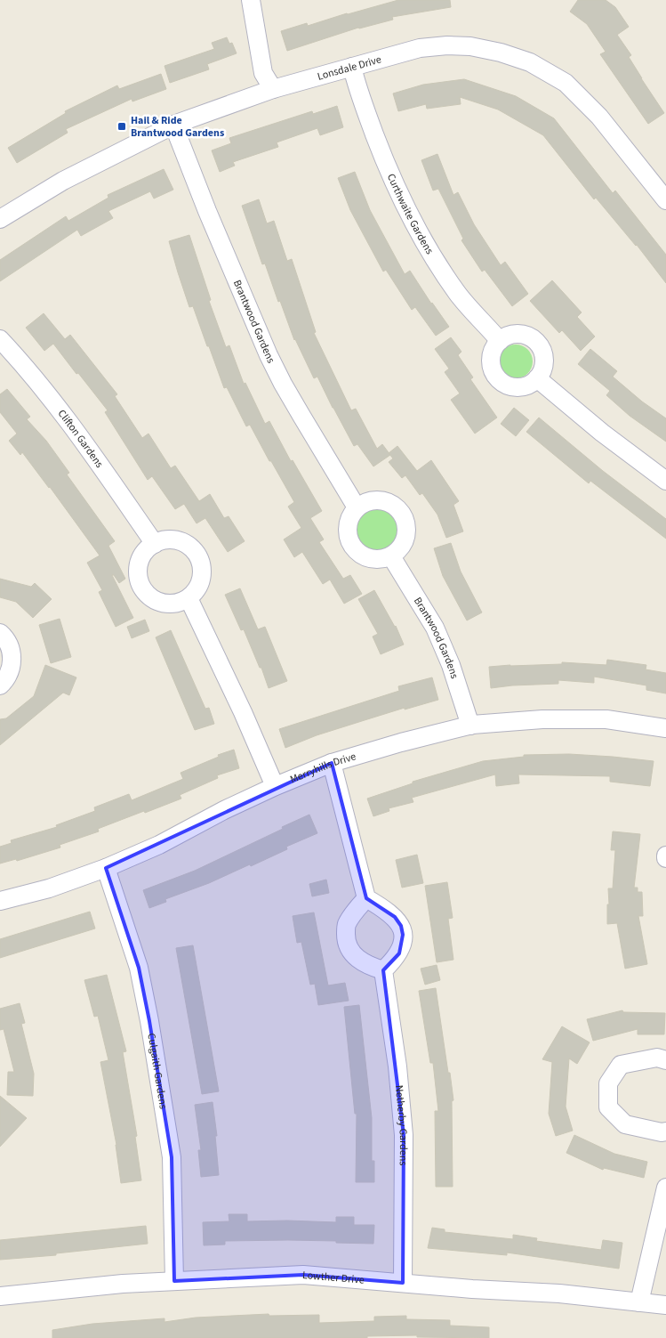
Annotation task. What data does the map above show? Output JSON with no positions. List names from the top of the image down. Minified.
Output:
{"streets":{"street":["Lonsdale Drive","Curthwaite Gardens","Brantwood Gardens","Clifton Gardens","Merryhills Drive","Culgaith Gardens","Netherby Gardens","Lowther Drive"]},"crossings":[["Lonsdale Drive","Curthwaite Gardens"],["Lonsdale Drive","Brantwood Gardens"],["Brantwood Gardens","Merryhills Drive"],["Merryhills Drive","Culgaith Gardens"],["Culgaith Gardens","Lowther Drive"],["Netherby Gardens","Lowther Drive"]],"places":{"transit":["Hail & Ride Brantwood Gardens"]}}
